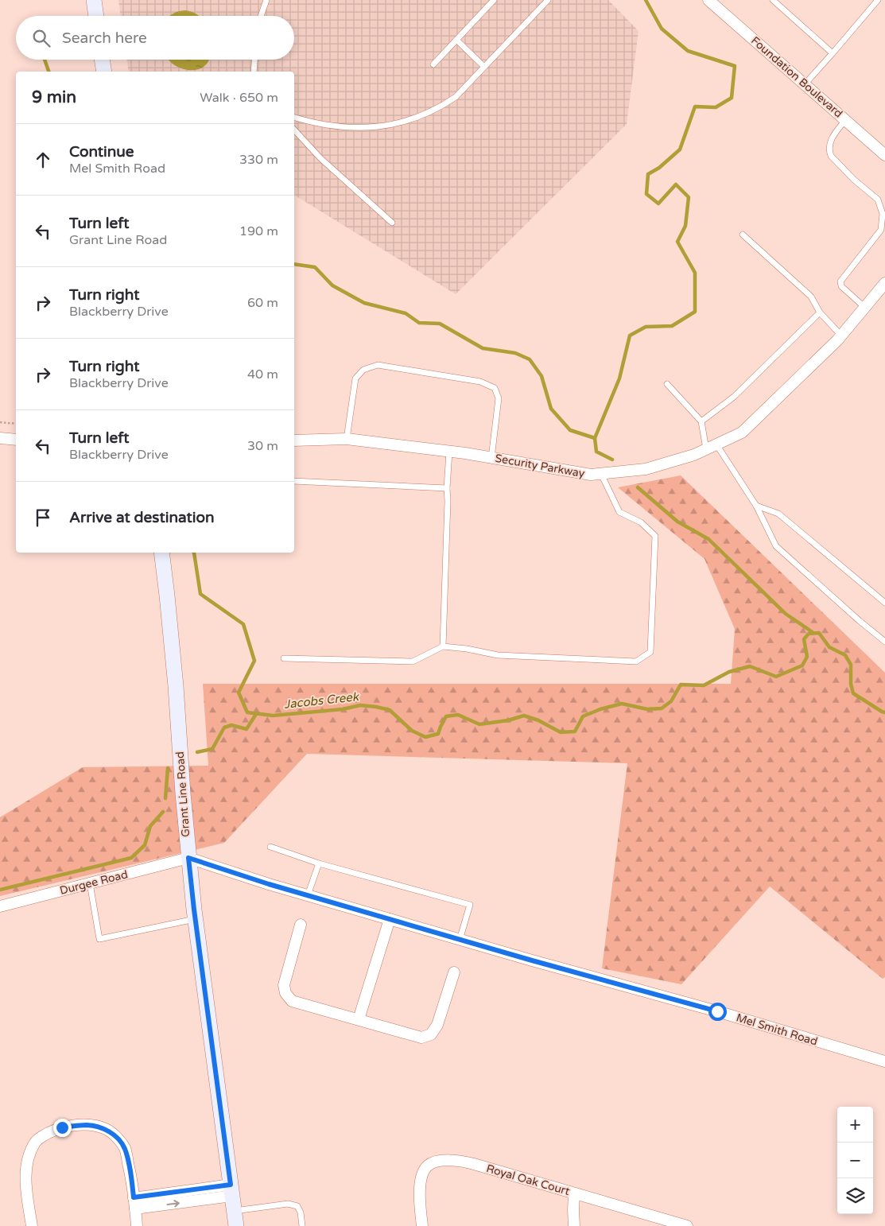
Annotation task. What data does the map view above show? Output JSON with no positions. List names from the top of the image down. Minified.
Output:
{"streets":{"main road":["Grant Line Road"],"street":["Foundation Boulevard","Security Parkway","Durgee Road","Mel Smith Road","Royal Oak Court"]},"crossings":[["Grant Line Road","Durgee Road"],["Grant Line Road","Mel Smith Road"],["Durgee Road","Mel Smith Road"]],"water":["Jacobs Creek"],"page":{"search":"Search here","heading":["9 min","Walk · 650 m"],"list":[["Continue","Mel Smith Road","330 m"],["Turn left","Grant Line Road","190 m"],["Turn right","Blackberry Drive","60 m"],["Turn right","Blackberry Drive","40 m"],["Turn left","Blackberry Drive","30 m"],"Arrive at destination"],"map_buttons":["+","−"]}}
